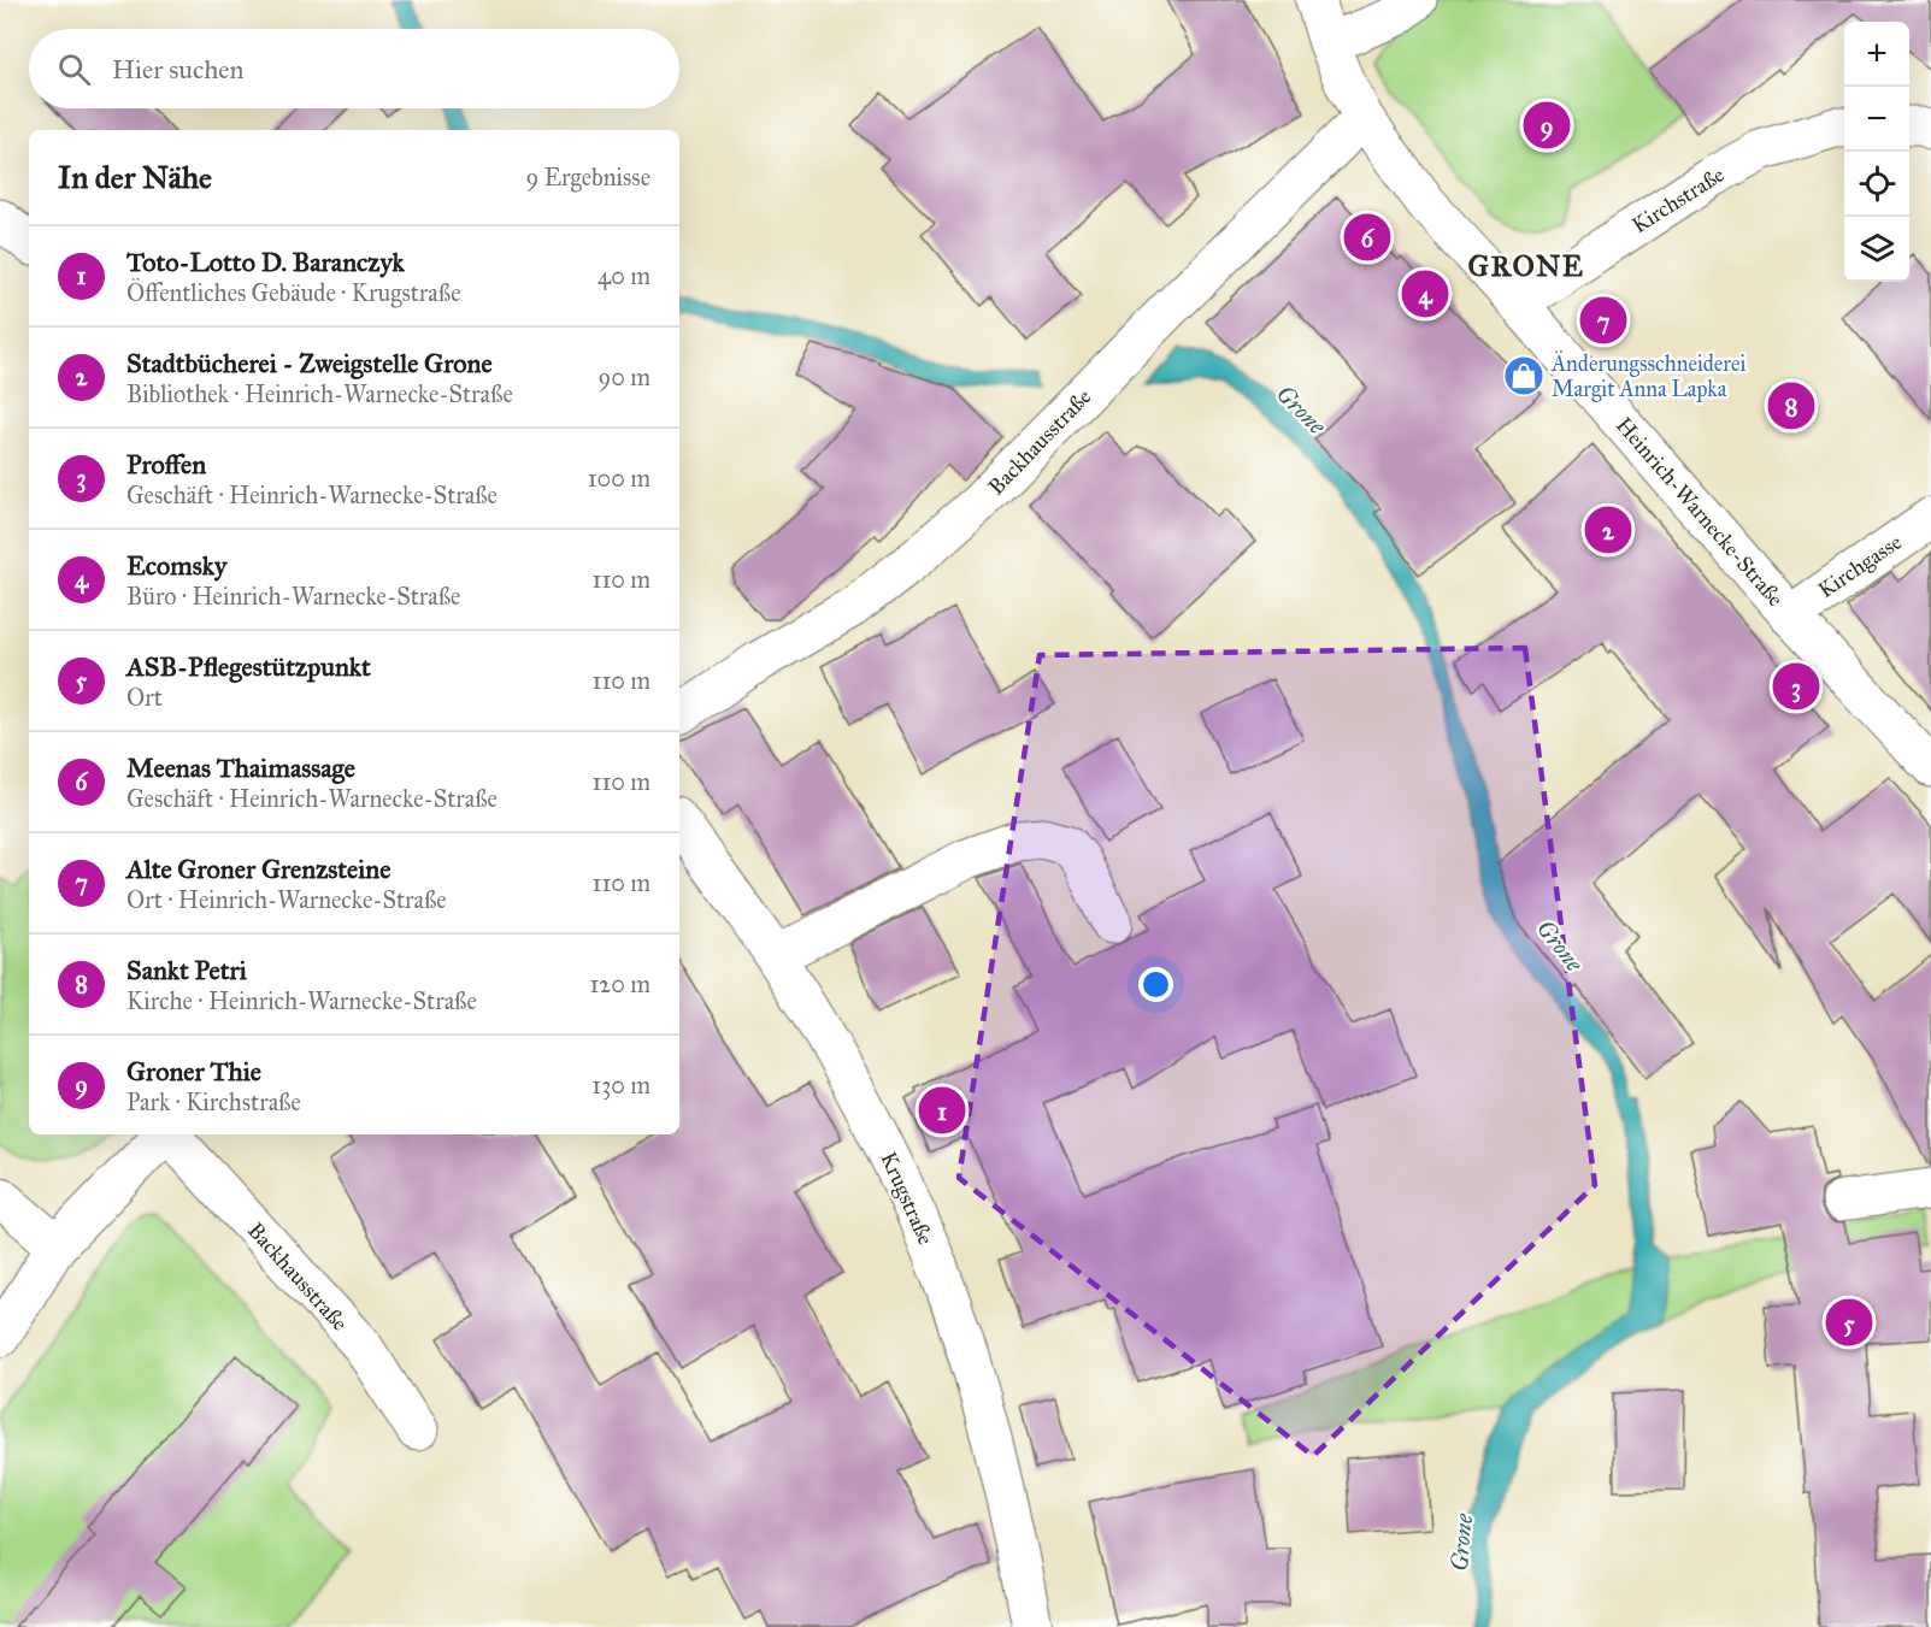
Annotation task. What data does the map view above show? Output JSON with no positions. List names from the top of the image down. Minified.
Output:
{"streets":{"street":["Kirchstraße","Backhausstraße","Heinrich-Warnecke-Straße","Kirchgasse","Krugstraße"]},"crossings":[["Kirchstraße","Heinrich-Warnecke-Straße"],["Backhausstraße","Heinrich-Warnecke-Straße"],["Heinrich-Warnecke-Straße","Kirchgasse"]],"districts":["GRONE"],"water":["Grone"],"places":{"shop":["Änderungsschneiderei Margit Anna Lapka"]},"page":{"map_buttons":["+","−"],"search":"Hier suchen","pins":["9","6","4","7","8","2","3","1","5"],"heading":["In der Nähe","9 Ergebnisse"],"list":[{"mark":"1","name":"Toto-Lotto D. Baranczyk","note":"Öffentliches Gebäude · Krugstraße","value":"40 m"},{"mark":"2","name":"Stadtbücherei - Zweigstelle Grone","note":"Bibliothek · Heinrich-Warnecke-Straße","value":"90 m"},{"mark":"3","name":"Proffen","note":"Geschäft · Heinrich-Warnecke-Straße","value":"100 m"},{"mark":"4","name":"Ecomsky","note":"Büro · Heinrich-Warnecke-Straße","value":"110 m"},{"mark":"5","name":"ASB-Pflegestützpunkt","note":"Ort","value":"110 m"},{"mark":"6","name":"Meenas Thaimassage","note":"Geschäft · Heinrich-Warnecke-Straße","value":"110 m"},{"mark":"7","name":"Alte Groner Grenzsteine","note":"Ort · Heinrich-Warnecke-Straße","value":"110 m"},{"mark":"8","name":"Sankt Petri","note":"Kirche · Heinrich-Warnecke-Straße","value":"120 m"},{"mark":"9","name":"Groner Thie","note":"Park · Kirchstraße","value":"130 m"}]}}
